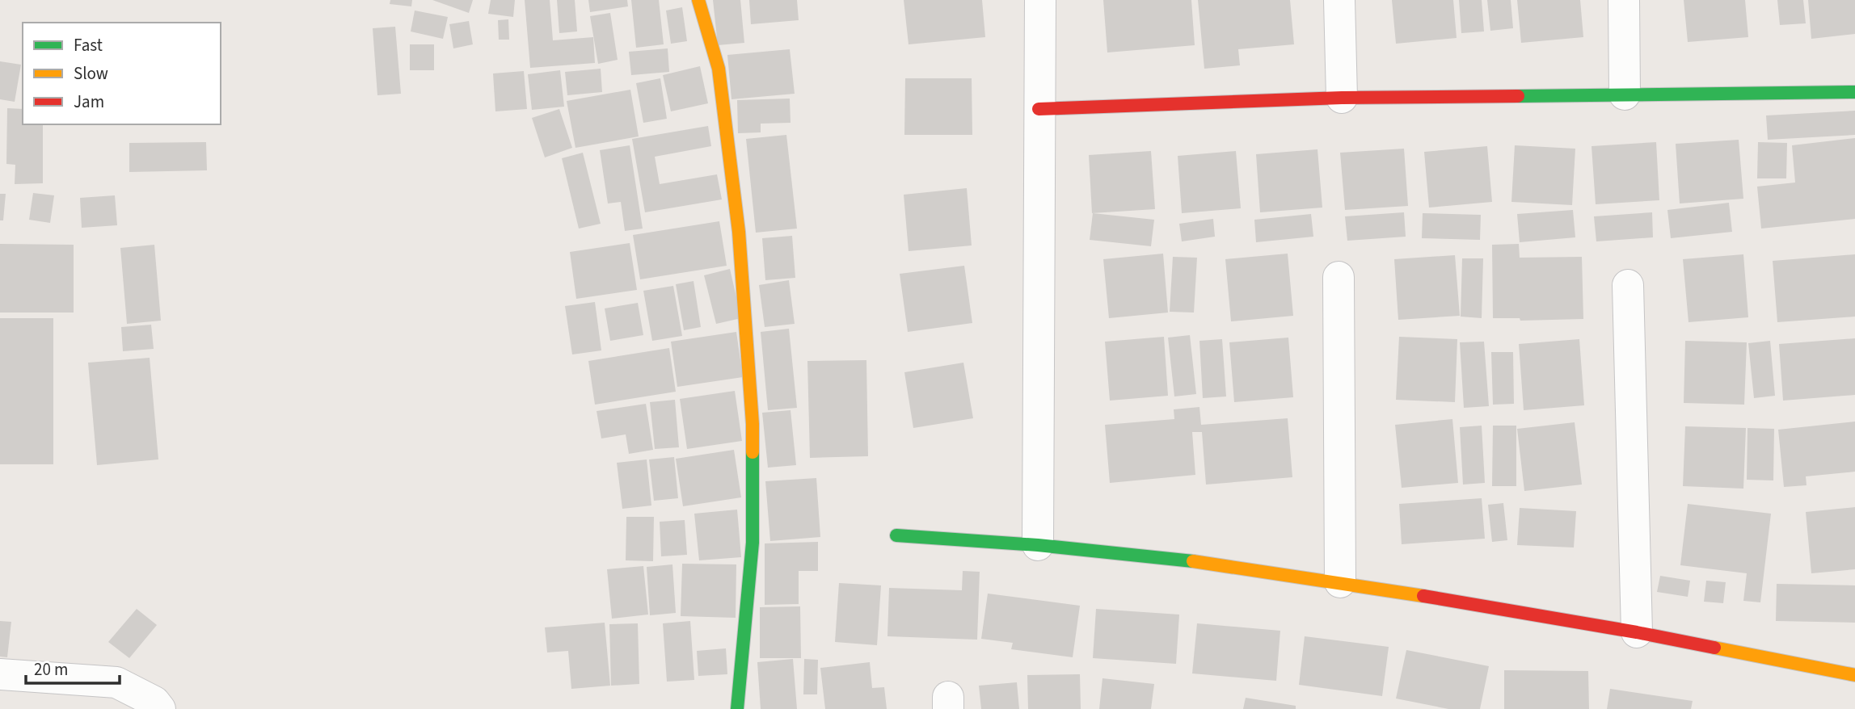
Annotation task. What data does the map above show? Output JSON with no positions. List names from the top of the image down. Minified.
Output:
{"legend":["Fast","Slow","Jam"],"scale_bar":"20 m"}
